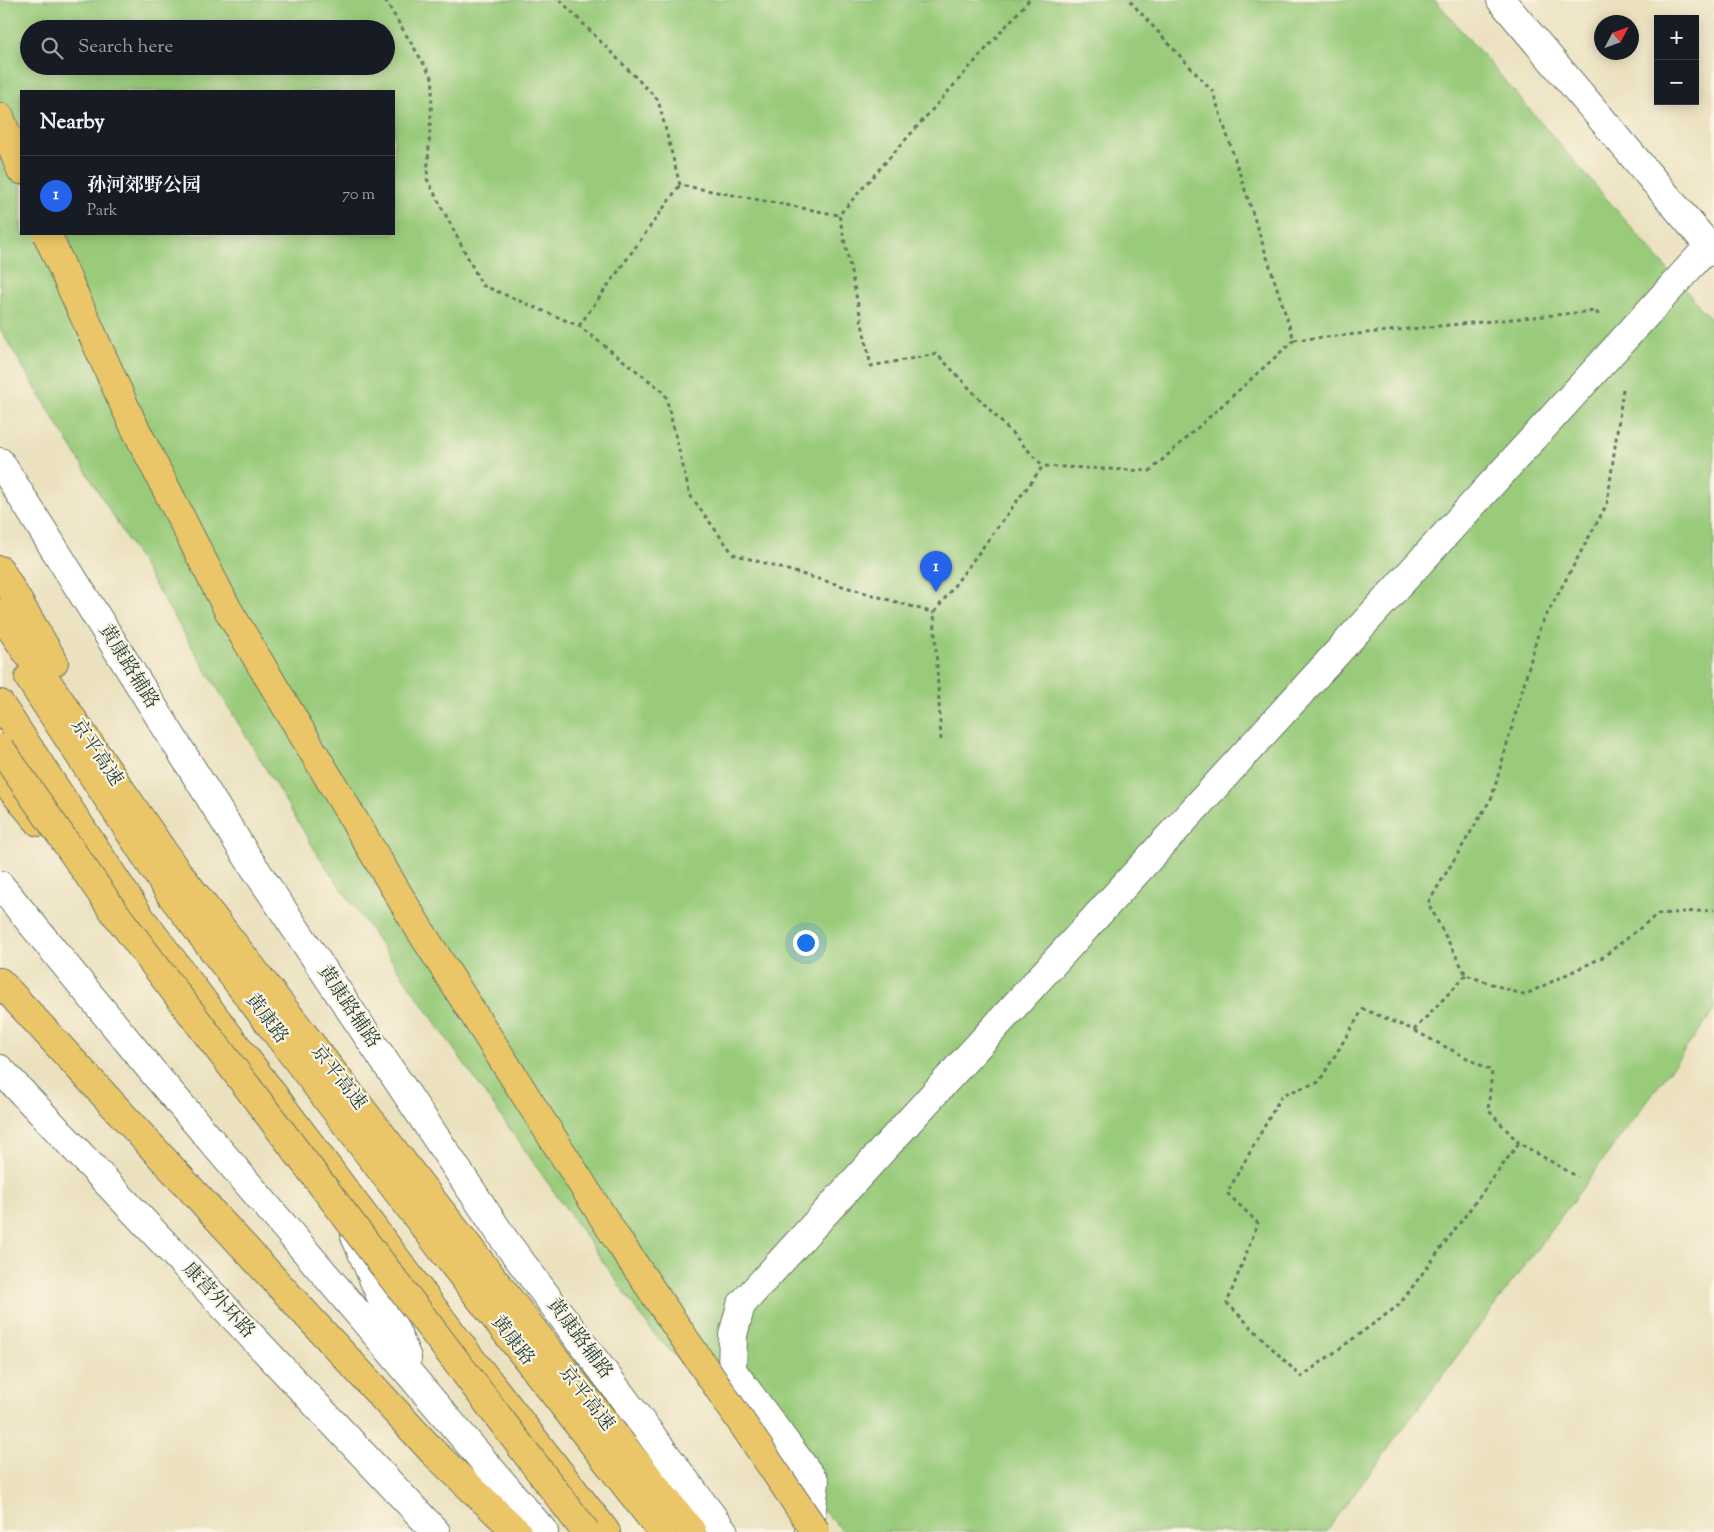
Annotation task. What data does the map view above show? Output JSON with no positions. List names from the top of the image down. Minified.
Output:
{"streets":{"main road":["京平高速","黄康路"],"street":["黄康路辅路","康营外环路"]},"north":"top right","page":{"map_buttons":["+","−"],"search":"Search here","heading":"Nearby","list":[{"mark":"1","name":"孙河郊野公园","note":"Park","value":"70 m"}],"pins":"1"}}
